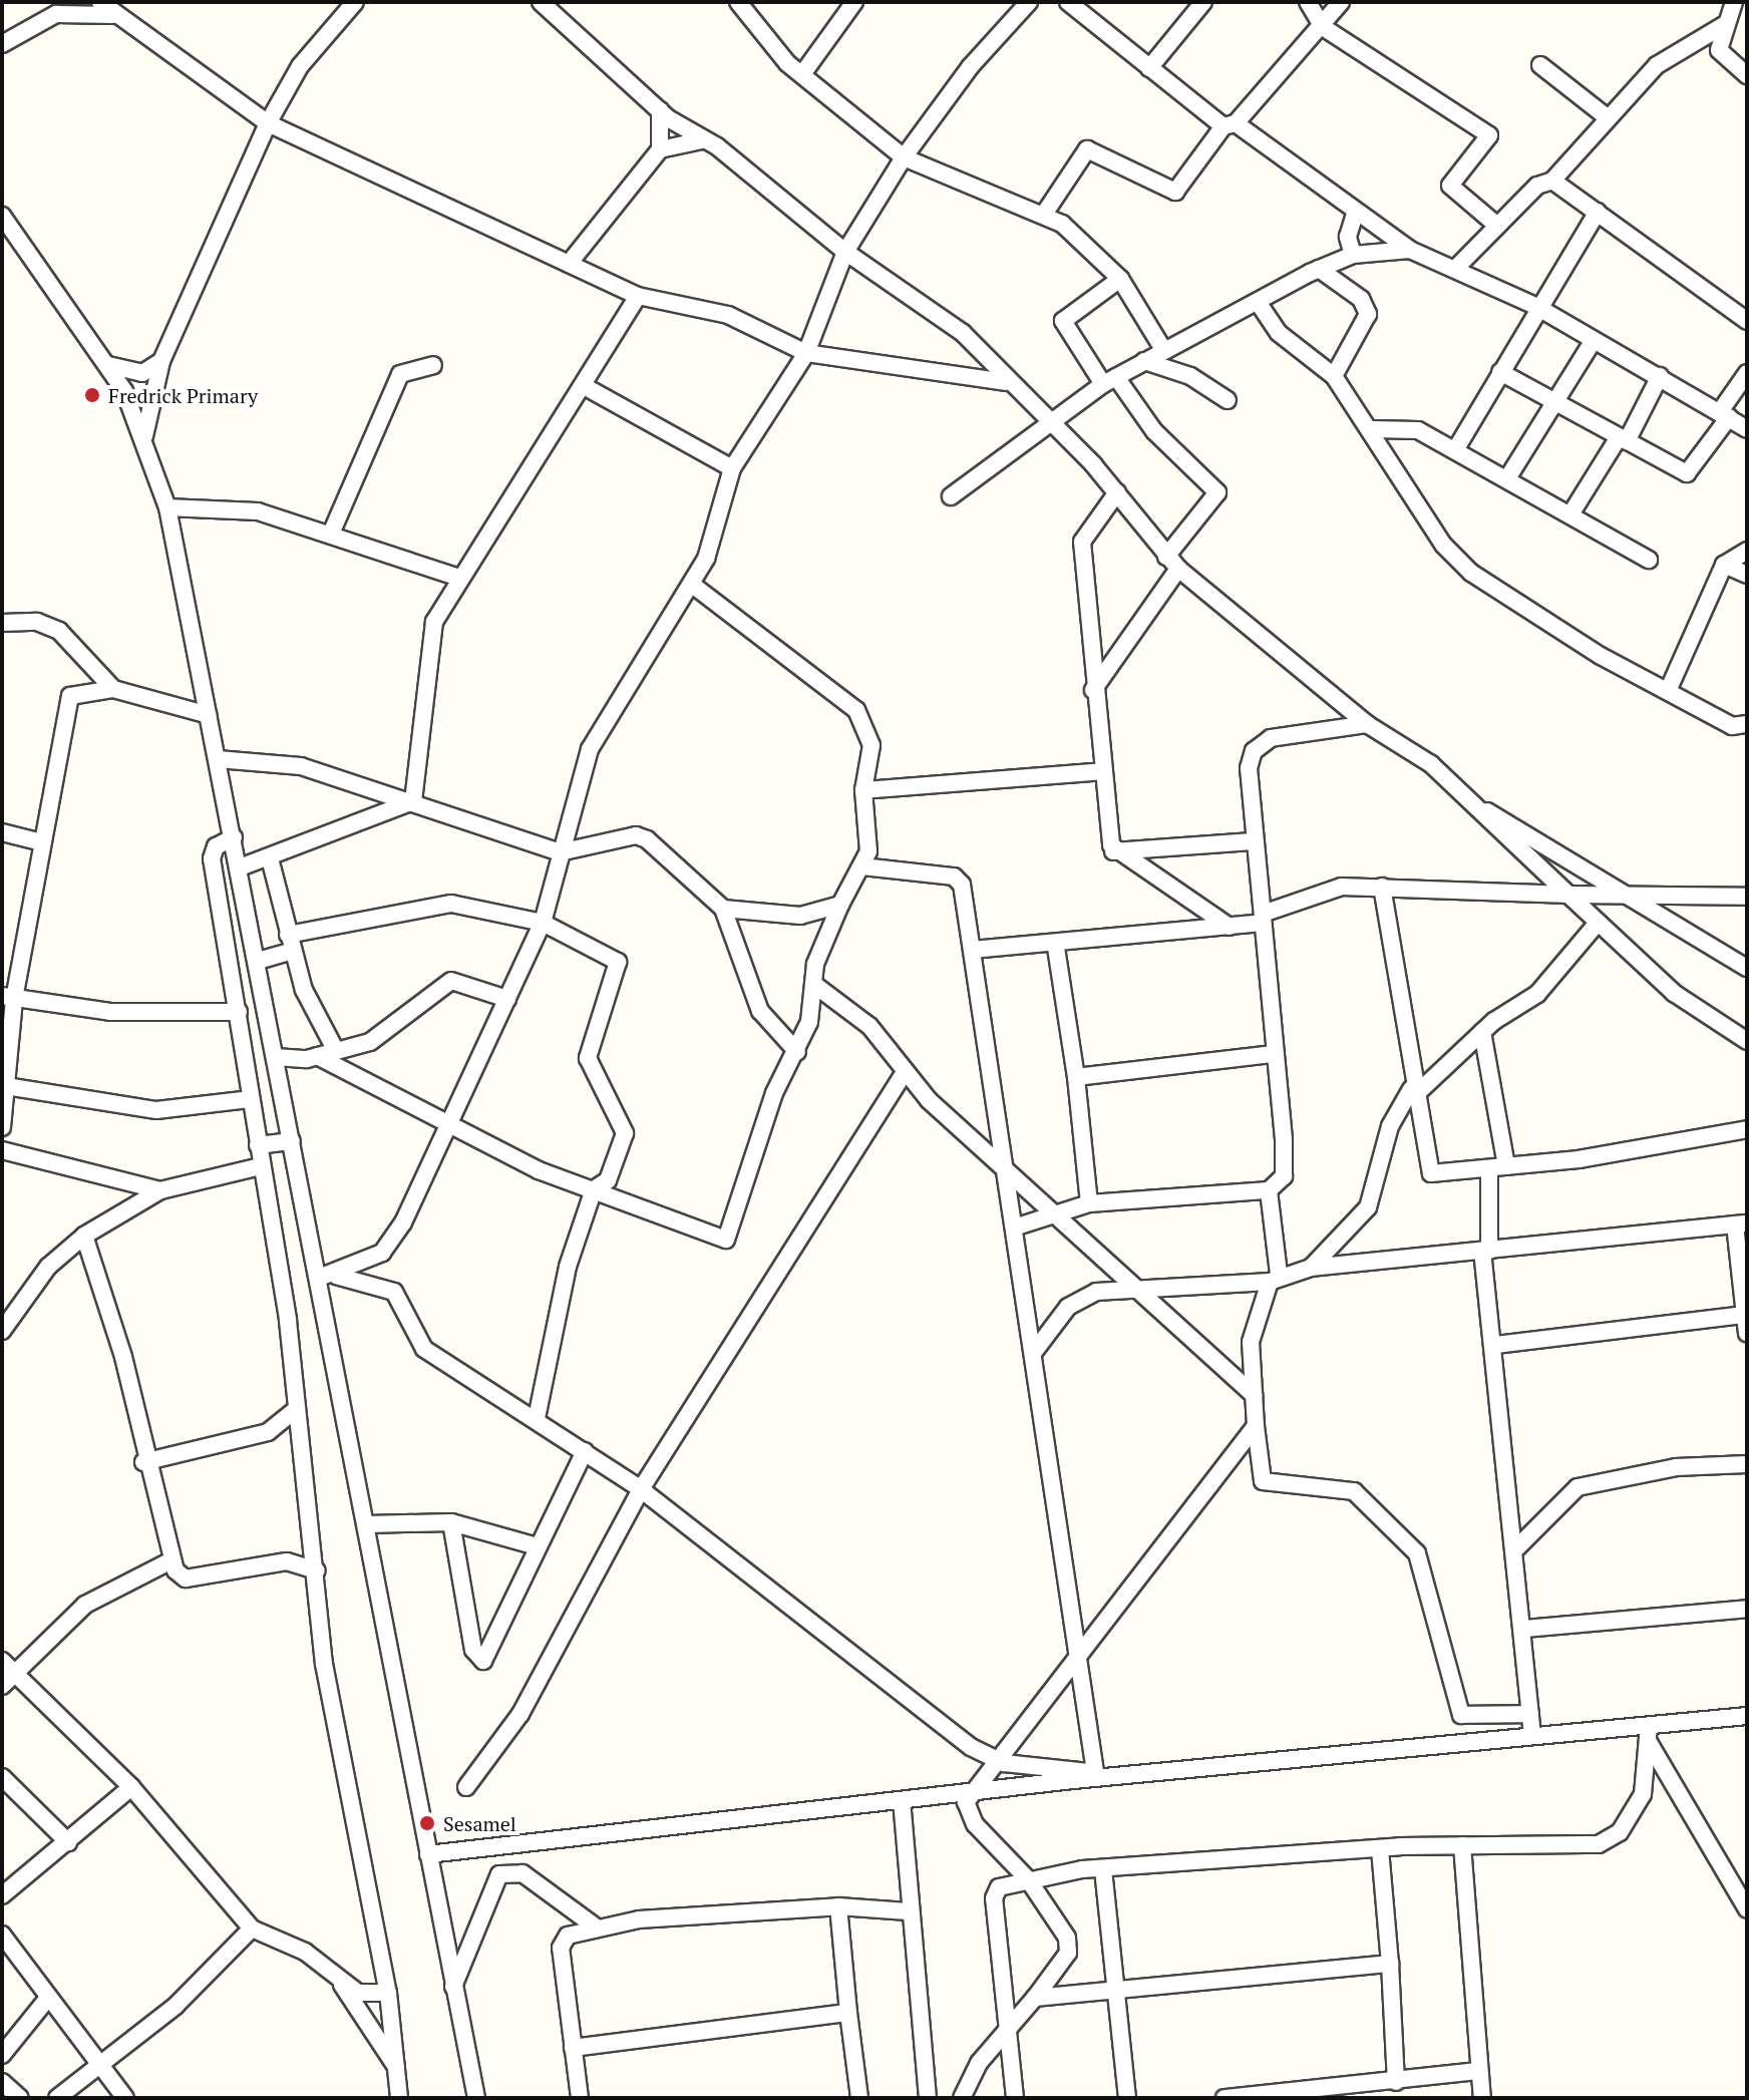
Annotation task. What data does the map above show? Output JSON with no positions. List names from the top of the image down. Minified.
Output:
{"places":["Fredrick Primary","Sesamel"]}
